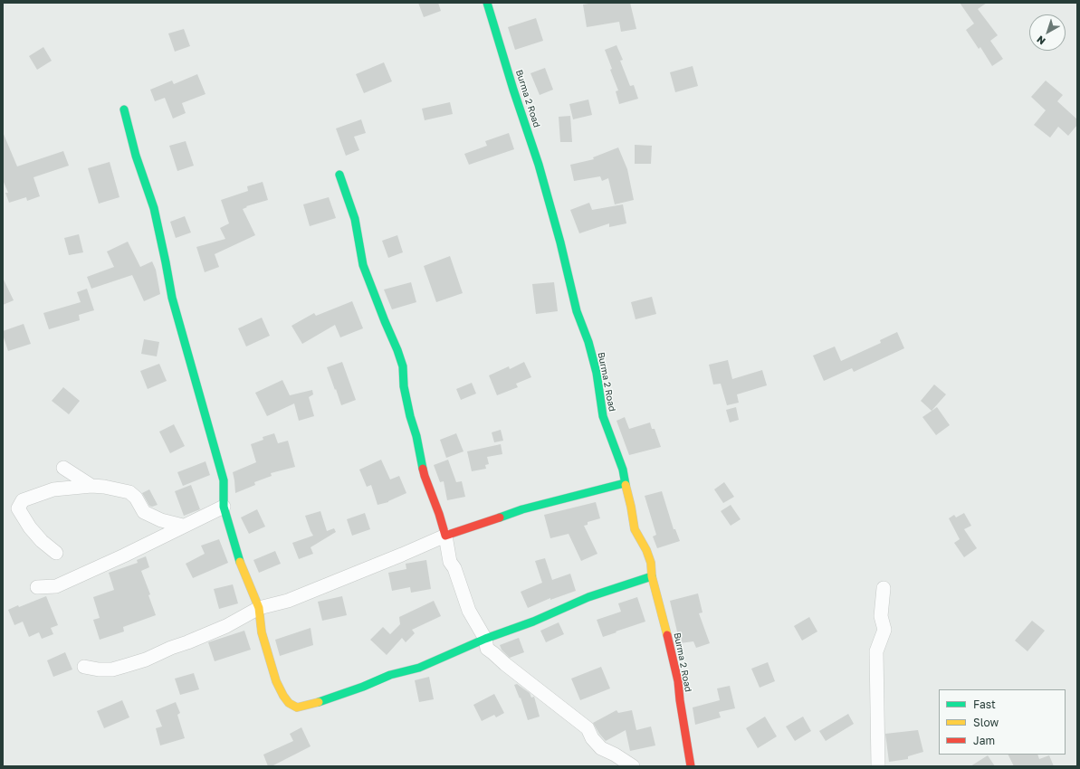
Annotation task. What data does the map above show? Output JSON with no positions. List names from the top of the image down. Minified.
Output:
{"streets":{"street":["Burma 2 Road"]},"legend":["Fast","Slow","Jam"],"north":"bottom left"}
